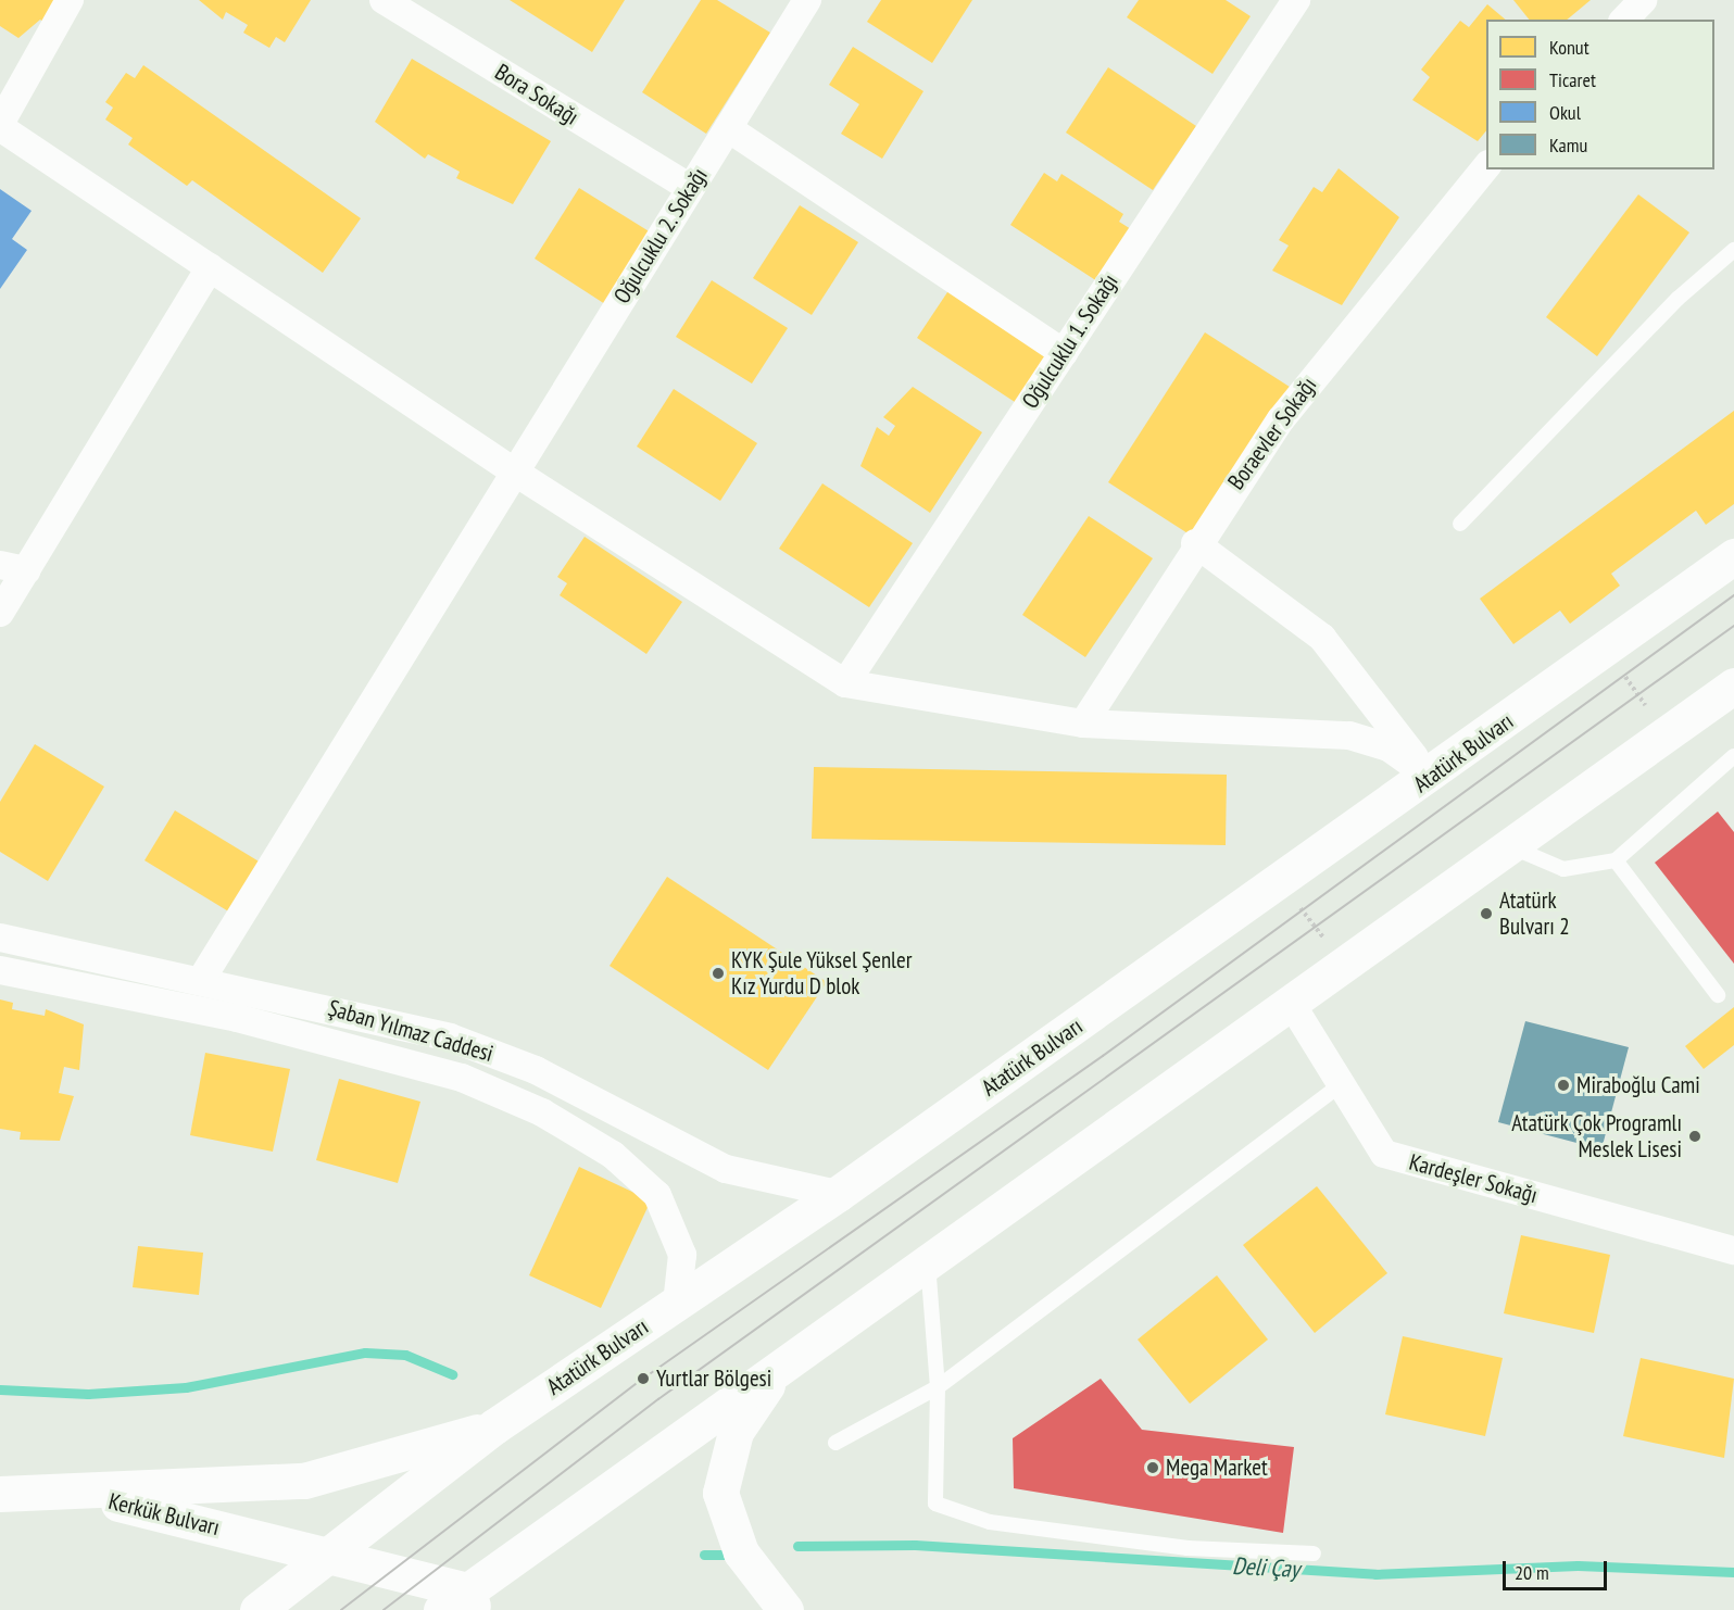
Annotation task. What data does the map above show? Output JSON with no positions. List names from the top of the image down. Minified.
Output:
{"streets":{"main road":["Atatürk Bulvarı","Kerkük Bulvarı"],"street":["Bora Sokağı","Oğulcuklu 2. Sokağı","Oğulcuklu 1. Sokağı","Boraevler Sokağı","Şaban Yılmaz Caddesi","Kardeşler Sokağı"]},"crossings":[["Bora Sokağı","Oğulcuklu 2. Sokağı"],["Oğulcuklu 2. Sokağı","Şaban Yılmaz Caddesi"],["Atatürk Bulvarı","Şaban Yılmaz Caddesi"],["Atatürk Bulvarı","Kerkük Bulvarı"]],"water":["Deli Çay"],"places":["Atatürk Bulvarı 2","KYK Şule Yüksel Şenler Kız Yurdu D blok","Miraboğlu Cami","Atatürk Çok Programlı Meslek Lisesi","Yurtlar Bölgesi","Mega Market"],"legend":["Konut","Ticaret","Okul","Kamu"],"scale_bar":"20 m"}
